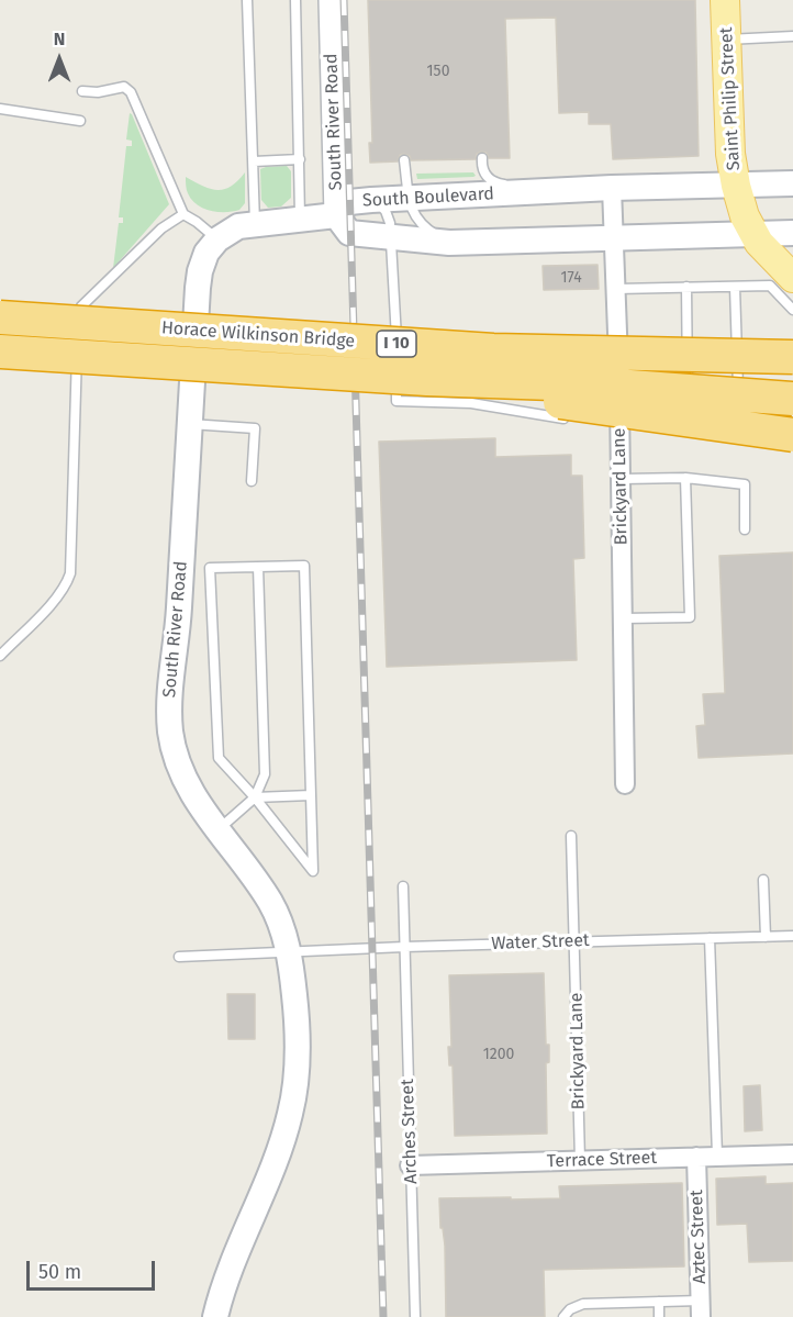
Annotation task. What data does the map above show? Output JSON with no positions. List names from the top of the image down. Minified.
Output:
{"streets":{"highway":["Horace Wilkinson Bridge","I 10"],"main road":["Saint Philip Street","South River Road","South Boulevard"],"street":["Brickyard Lane","Terrace Street","Aztec Street"],"lane":["Water Street","Arches Street"]},"crossings":[["Saint Philip Street","South Boulevard"],["South River Road","South Boulevard"],["South River Road","Water Street"],["South Boulevard","Brickyard Lane"],["Horace Wilkinson Bridge","I 10"],["Brickyard Lane","Water Street"],["Brickyard Lane","Terrace Street"],["Water Street","Arches Street"],["Arches Street","Terrace Street"],["Terrace Street","Aztec Street"]],"house_numbers":["150","174","1200"],"scale_bar":"50 m","north":"top"}
